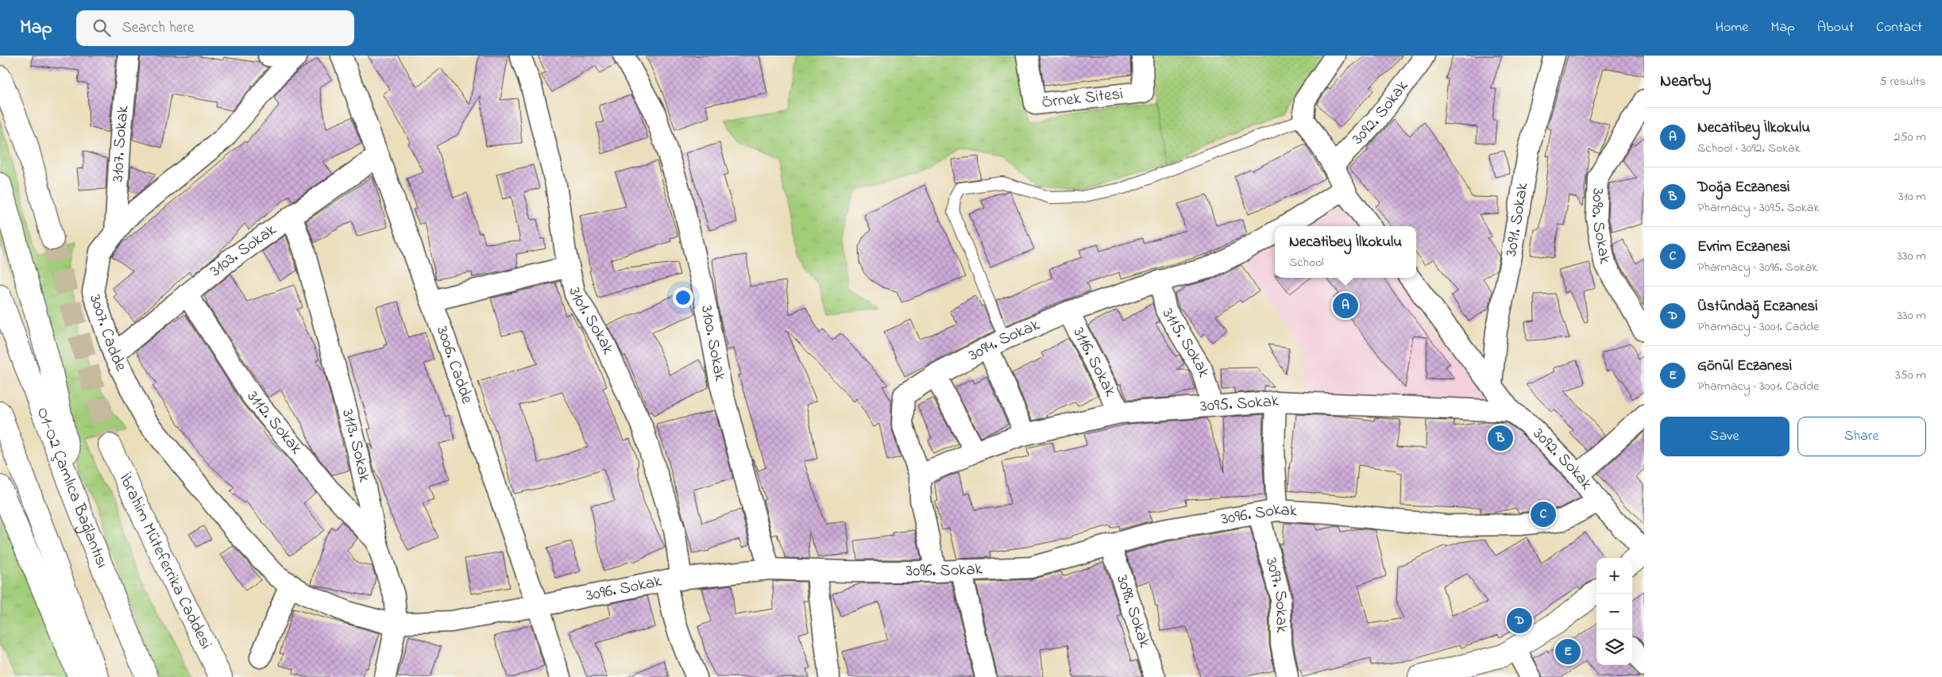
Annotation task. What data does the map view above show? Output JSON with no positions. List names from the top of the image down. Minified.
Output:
{"streets":{"main road":["O1-O2 Çamlıca Bağlantısı","İbrahim Müteferrika Caddesi"],"street":["Örnek Sitesi","3092. Sokak","3107. Sokak","3091. Sokak","3090. Sokak","3103. Sokak","3101. Sokak","3007. Cadde","3094. Sokak","3100. Sokak","3115. Sokak","3116. Sokak","3006. Cadde","3095. Sokak","3112. Sokak","3113. Sokak","3096. Sokak","3097. Sokak","3098. Sokak"]},"crossings":[["3092. Sokak","3091. Sokak"],["3092. Sokak","3095. Sokak"],["3092. Sokak","3096. Sokak"],["3107. Sokak","3007. Cadde"],["3103. Sokak","3007. Cadde"],["3103. Sokak","3006. Cadde"],["3103. Sokak","3112. Sokak"],["3103. Sokak","3113. Sokak"],["3101. Sokak","3096. Sokak"],["3007. Cadde","3096. Sokak"],["3094. Sokak","3115. Sokak"],["3094. Sokak","3116. Sokak"],["3094. Sokak","3095. Sokak"],["3094. Sokak","3096. Sokak"],["3100. Sokak","3096. Sokak"],["3115. Sokak","3095. Sokak"],["3116. Sokak","3095. Sokak"],["3006. Cadde","3096. Sokak"],["3095. Sokak","3097. Sokak"],["3112. Sokak","3113. Sokak"],["3113. Sokak","3096. Sokak"],["3096. Sokak","3097. Sokak"],["3096. Sokak","3098. Sokak"]],"page":{"header":"Map","search":"Search here","nav":["Home","Map","About","Contact"],"heading":["Nearby","5 results"],"list":[{"mark":"A","name":"Necatibey İlkokulu","note":"School · 3092. Sokak","value":"250 m"},{"mark":"B","name":"Doğa Eczanesi","note":"Pharmacy · 3095. Sokak","value":"310 m"},{"mark":"C","name":"Evrim Eczanesi","note":"Pharmacy · 3096. Sokak","value":"330 m"},{"mark":"D","name":"Üstündağ Eczanesi","note":"Pharmacy · 3001. Cadde","value":"330 m"},{"mark":"E","name":"Gönül Eczanesi","note":"Pharmacy · 3001. Cadde","value":"350 m"}],"popup":["Necatibey İlkokulu","School"],"pins":["A","B","C","D","E"],"buttons":["Save","Share"],"map_buttons":["+","−"]}}
